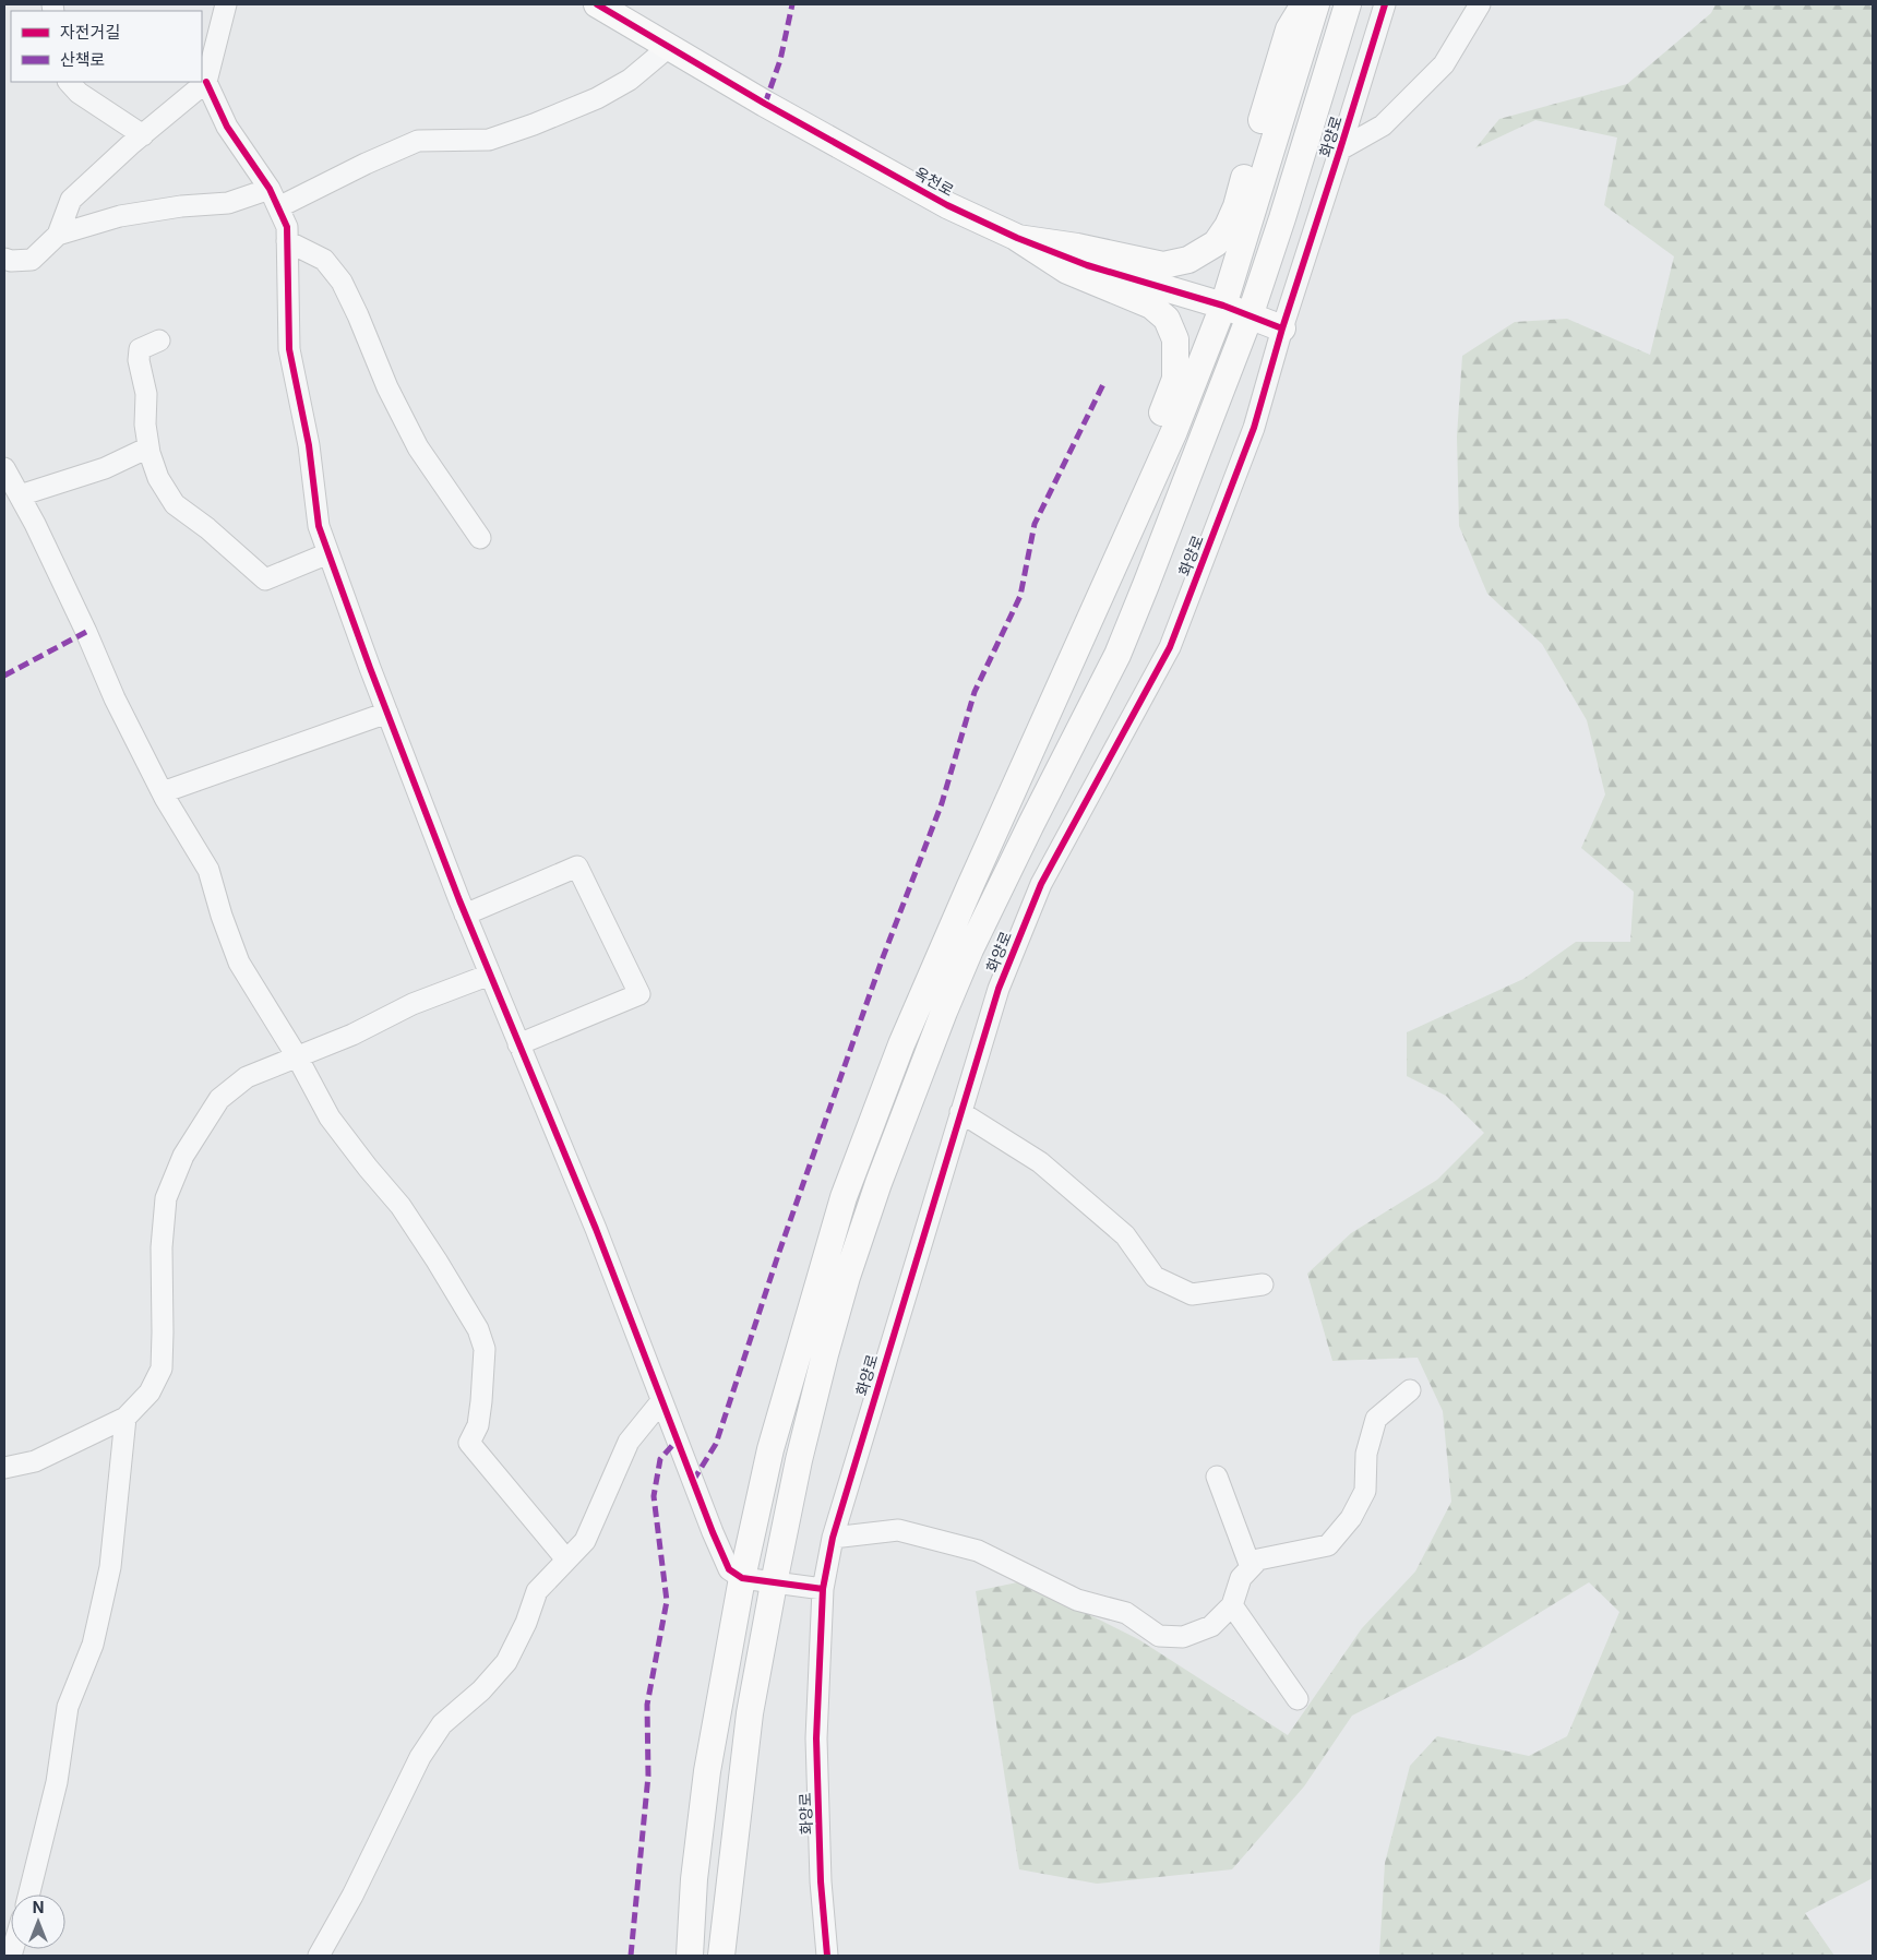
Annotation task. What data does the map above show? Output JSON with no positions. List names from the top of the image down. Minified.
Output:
{"streets":{"main road":["화양로","옥천로"]},"crossings":[["화양로","옥천로"]],"legend":["자전거길","산책로"],"north":"top"}
